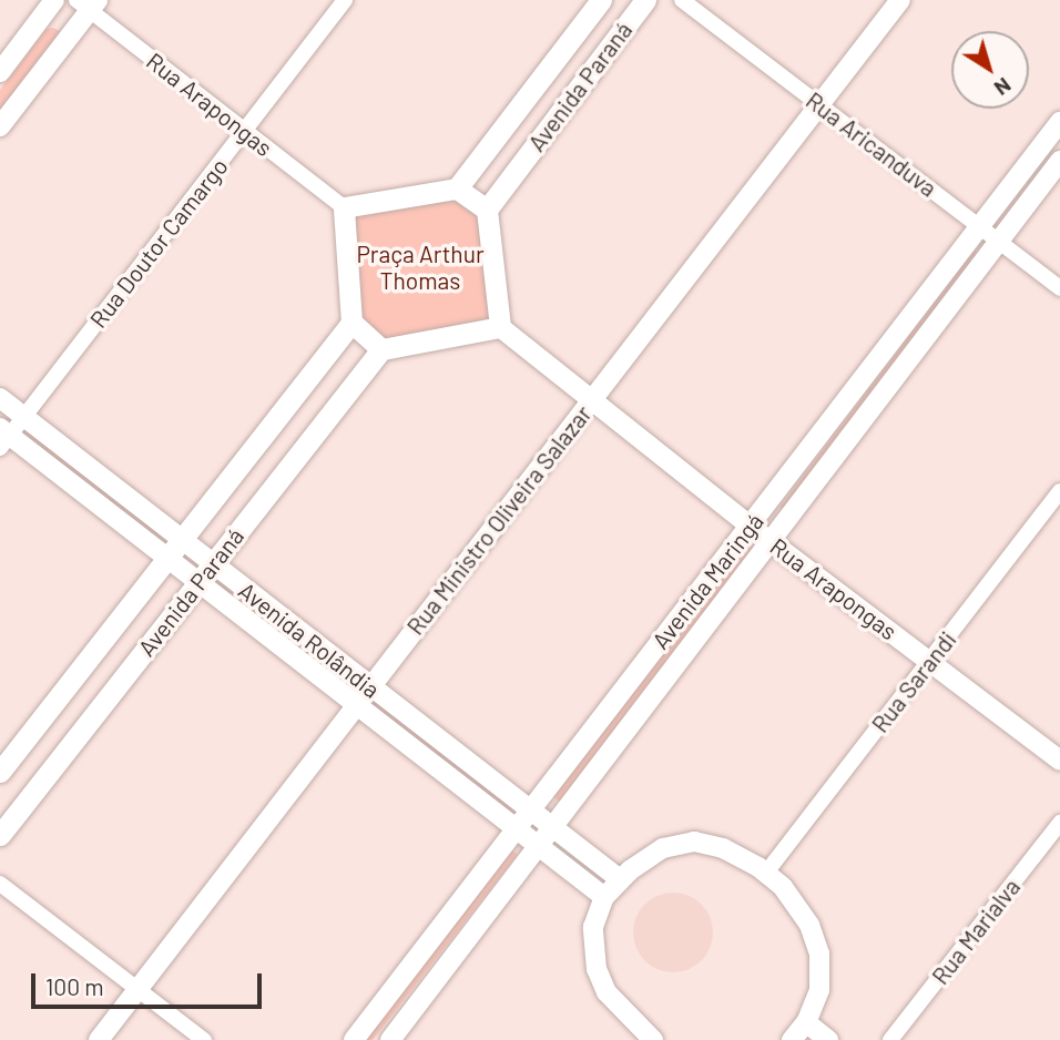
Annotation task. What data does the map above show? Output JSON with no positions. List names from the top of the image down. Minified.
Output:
{"streets":{"main road":["Avenida Paraná"],"street":["Rua Arapongas","Rua Aricanduva","Rua Doutor Camargo","Rua Ministro Oliveira Salazar","Avenida Maringá","Avenida Rolândia","Rua Sarandi","Rua Marialva"]},"crossings":[["Avenida Paraná","Avenida Rolândia"],["Rua Arapongas","Rua Doutor Camargo"],["Rua Arapongas","Rua Ministro Oliveira Salazar"],["Rua Arapongas","Avenida Maringá"],["Rua Arapongas","Rua Sarandi"],["Rua Aricanduva","Rua Ministro Oliveira Salazar"],["Rua Aricanduva","Avenida Maringá"],["Rua Doutor Camargo","Avenida Rolândia"],["Rua Ministro Oliveira Salazar","Avenida Rolândia"],["Avenida Maringá","Avenida Rolândia"]],"parks":["Praça Arthur Thomas"],"scale_bar":"100 m","north":"bottom right"}
